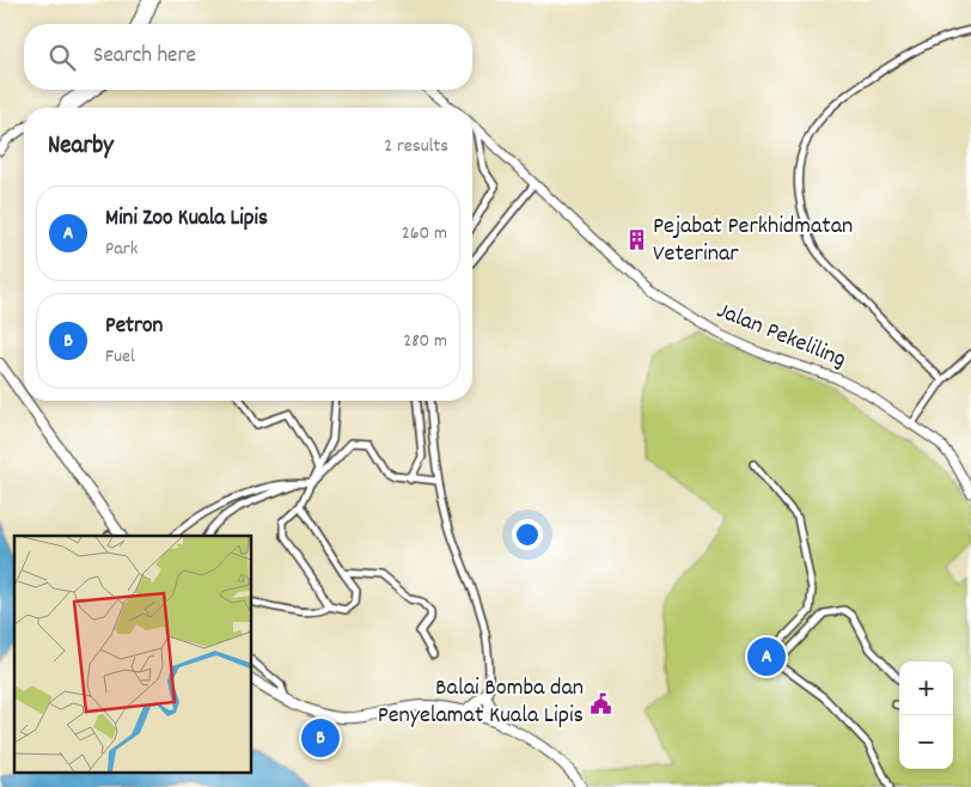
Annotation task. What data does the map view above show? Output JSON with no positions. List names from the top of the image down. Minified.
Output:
{"streets":{"street":["Jalan Pekeliling"]},"places":{"building":["Pejabat Perkhidmatan Veterinar"],"public building":["Balai Bomba dan Penyelamat Kuala Lipis"]},"page":{"search":"Search here","heading":["Nearby","2 results"],"list":[{"mark":"A","name":"Mini Zoo Kuala Lipis","note":"Park","value":"260 m"},{"mark":"B","name":"Petron","note":"Fuel","value":"280 m"}],"pins":["A","B"],"map_buttons":["+","−"]}}
